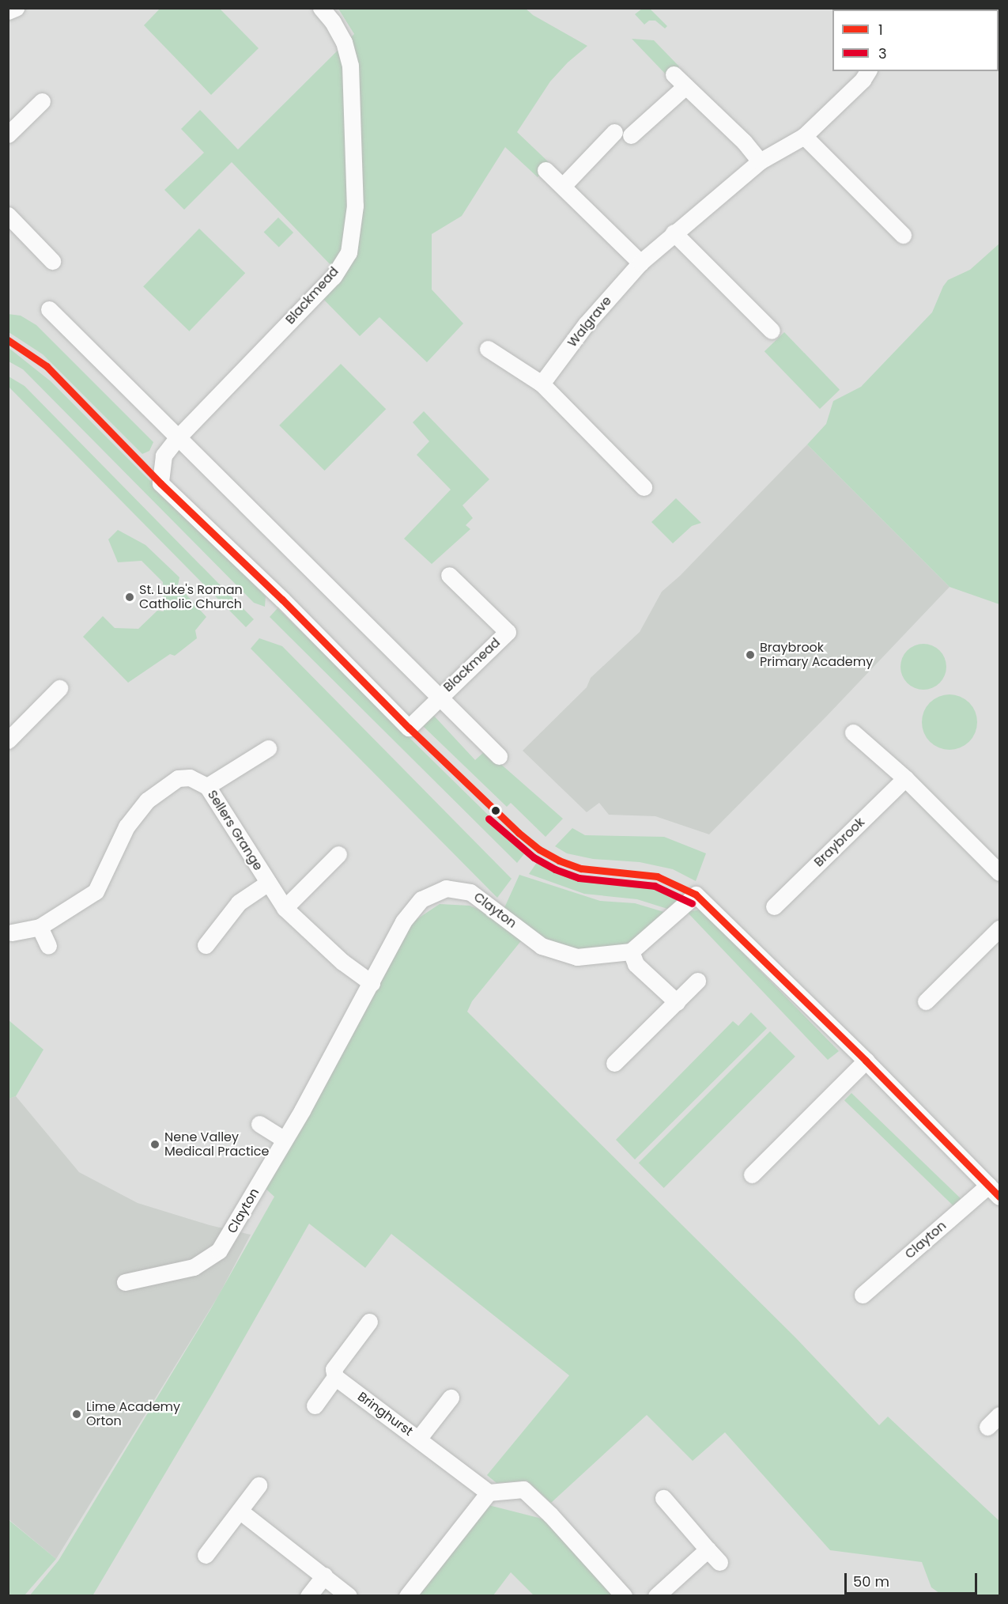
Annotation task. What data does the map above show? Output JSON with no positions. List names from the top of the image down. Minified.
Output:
{"streets":{"street":["Blackmead","Walgrave","Sellers Grange","Braybrook","Clayton","Bringhurst"]},"crossings":[["Sellers Grange","Clayton"]],"places":["St. Luke's Roman Catholic Church","Braybrook Primary Academy","Nene Valley Medical Practice","Lime Academy Orton"],"lines":["transit line 1","transit line 3"],"legend":["1","3"],"scale_bar":"50 m"}
